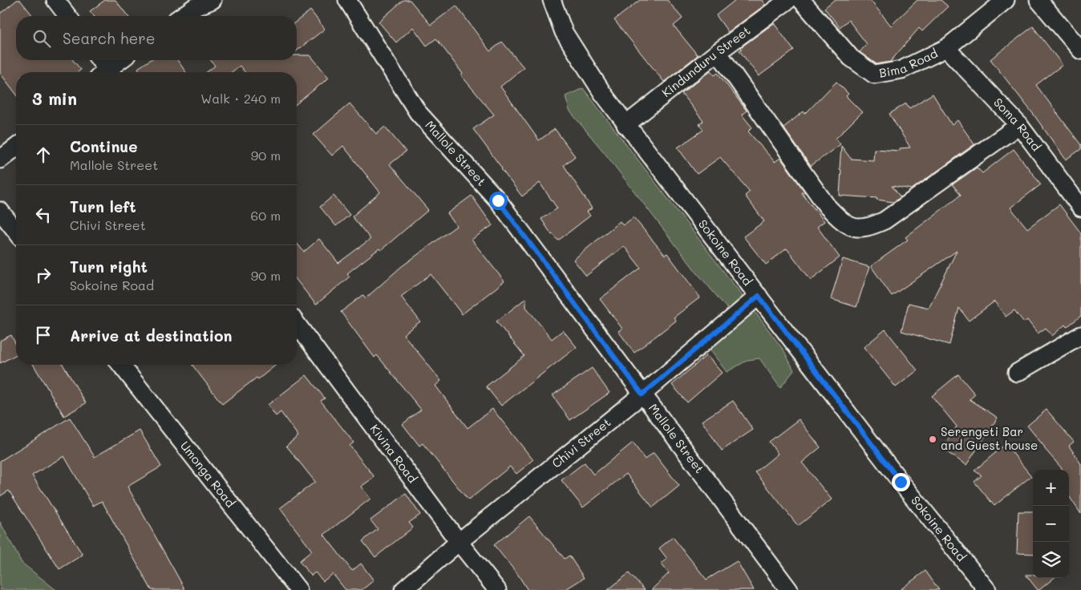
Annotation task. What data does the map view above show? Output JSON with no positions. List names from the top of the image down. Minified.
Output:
{"streets":{"street":["Bima Road","Kindunduru Street","Soma Road","Mallole Street","Sokoine Road","Chivi Street","Kivina Road","Umonga Road"]},"crossings":[["Bima Road","Soma Road"],["Kindunduru Street","Sokoine Road"],["Mallole Street","Chivi Street"],["Sokoine Road","Chivi Street"],["Chivi Street","Kivina Road"]],"places":["Serengeti Bar and Guest house"],"page":{"search":"Search here","heading":["3 min","Walk · 240 m"],"list":[["Continue","Mallole Street","90 m"],["Turn left","Chivi Street","60 m"],["Turn right","Sokoine Road","90 m"],"Arrive at destination"],"map_buttons":["+","−"]}}
